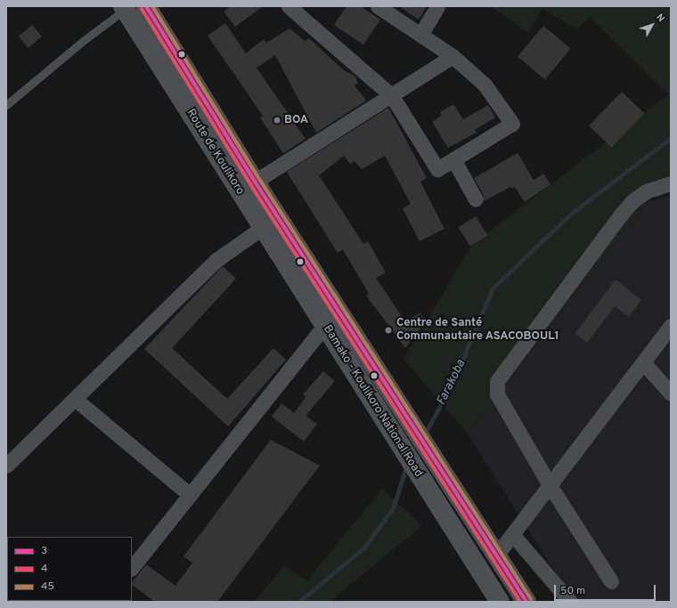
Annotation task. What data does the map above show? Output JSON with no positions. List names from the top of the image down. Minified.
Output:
{"streets":{"main road":["Route de Koulikoro","Bamako - Koulikoro National Road"]},"crossings":[["Route de Koulikoro","Bamako - Koulikoro National Road"]],"water":["Farakoba"],"places":["BOA","Centre de Santé Communautaire ASACOBOUL1"],"lines":["transit line 3","transit line 45","transit line 4"],"legend":["3","4","45"],"scale_bar":"50 m","north":"top right"}
